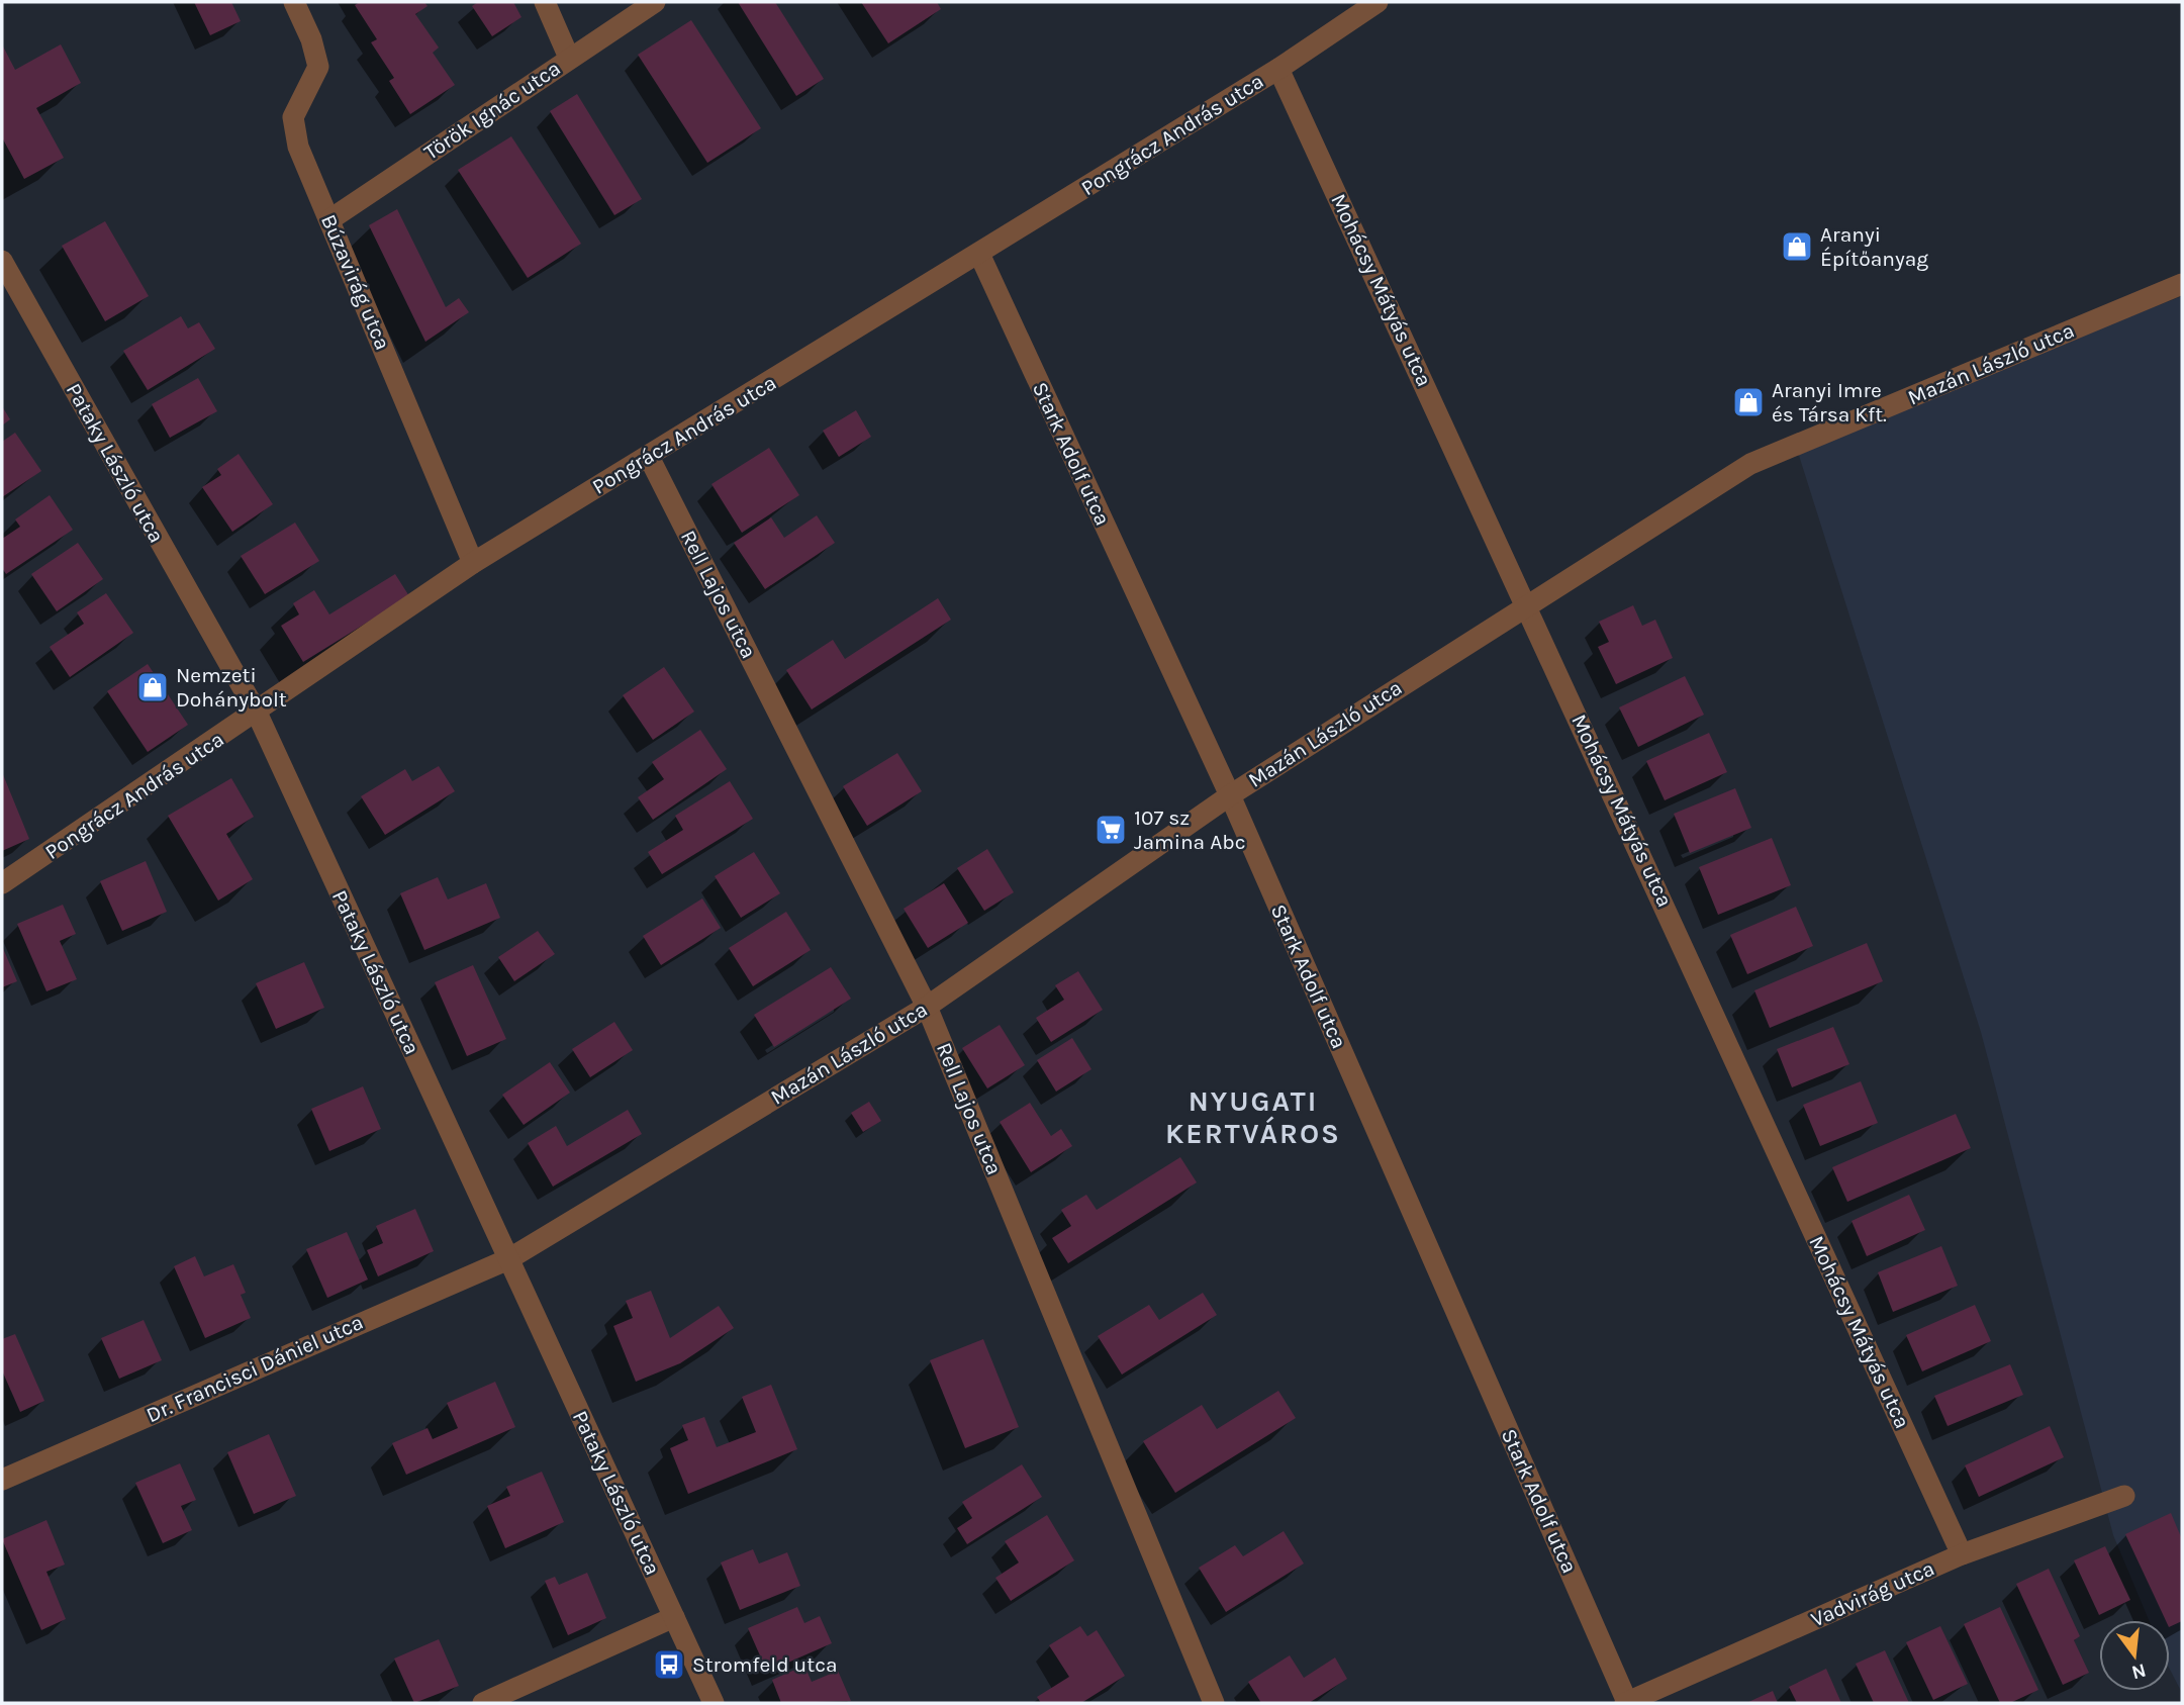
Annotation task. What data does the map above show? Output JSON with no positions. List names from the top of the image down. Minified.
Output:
{"streets":{"street":["Török Ignác utca","Pongrácz András utca","Búzavirág utca","Mohácsy Mátyás utca","Mazán László utca","Stark Adolf utca","Pataky László utca","Rell Lajos utca","Dr. Francisci Dániel utca","Vadvirág utca"]},"crossings":[["Török Ignác utca","Búzavirág utca"],["Pongrácz András utca","Búzavirág utca"],["Pongrácz András utca","Mohácsy Mátyás utca"],["Pongrácz András utca","Stark Adolf utca"],["Pongrácz András utca","Pataky László utca"],["Pongrácz András utca","Rell Lajos utca"],["Mohácsy Mátyás utca","Mazán László utca"],["Mohácsy Mátyás utca","Vadvirág utca"],["Mazán László utca","Stark Adolf utca"],["Mazán László utca","Pataky László utca"],["Mazán László utca","Rell Lajos utca"],["Mazán László utca","Dr. Francisci Dániel utca"],["Stark Adolf utca","Vadvirág utca"],["Pataky László utca","Dr. Francisci Dániel utca"]],"districts":["NYUGATI KERTVÁROS"],"places":{"shop":["Aranyi Építőanyag","Aranyi Imre és Társa Kft.","Nemzeti Dohánybolt"],"supermarket":["107 sz Jamina Abc"],"bus stop":["Stromfeld utca"]},"north":"bottom"}
